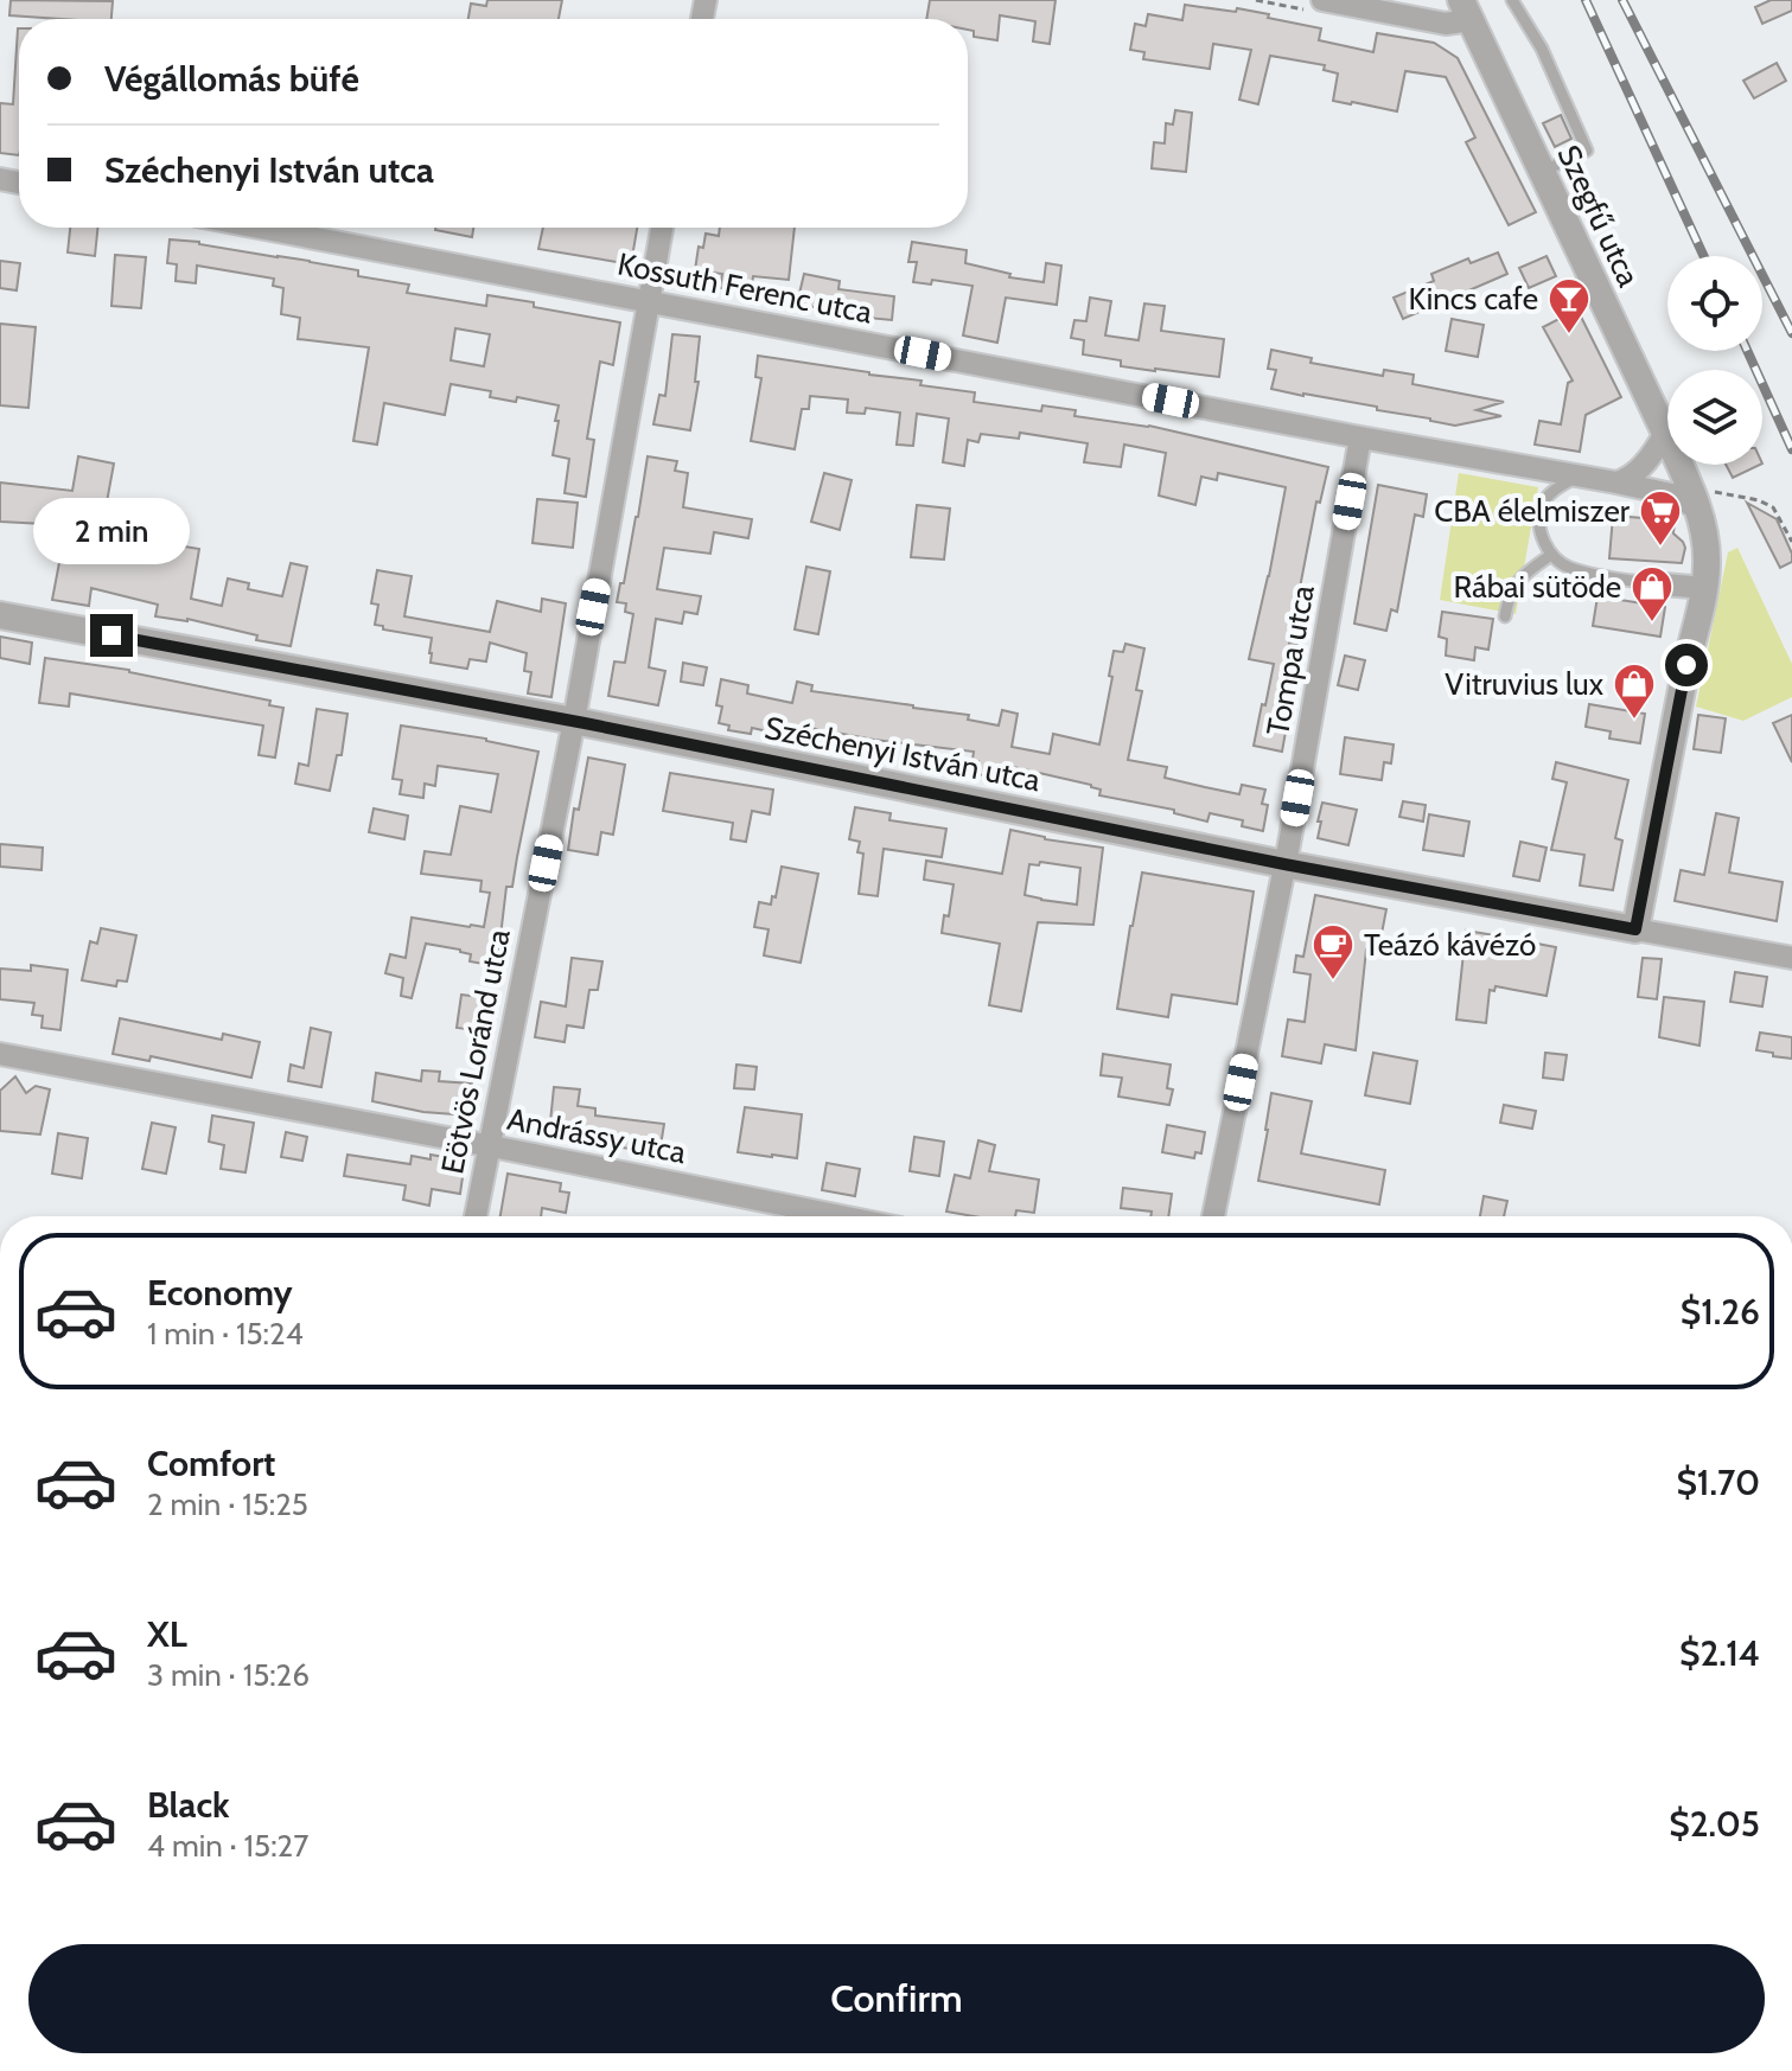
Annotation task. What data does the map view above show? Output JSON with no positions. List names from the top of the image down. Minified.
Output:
{"streets":{"street":["Szegfű utca","Kossuth Ferenc utca","Tompa utca","Széchenyi István utca","Eötvös Loránd utca","Andrássy utca"]},"crossings":[["Szegfű utca","Kossuth Ferenc utca"],["Szegfű utca","Széchenyi István utca"],["Kossuth Ferenc utca","Tompa utca"],["Kossuth Ferenc utca","Eötvös Loránd utca"],["Tompa utca","Széchenyi István utca"],["Széchenyi István utca","Eötvös Loránd utca"],["Eötvös Loránd utca","Andrássy utca"]],"places":{"bar":["Kincs cafe"],"supermarket":["CBA élelmiszer"],"shop":["Rábai sütöde","Vitruvius lux"],"cafe":["Teázó kávézó"]},"page":{"banner":["Végállomás büfé","Széchenyi István utca"],"bubble":"2 min","list":[{"name":"Economy","note":"1 min · 15:24","value":"$1.26"},{"name":"Comfort","note":"2 min · 15:25","value":"$1.70"},{"name":"XL","note":"3 min · 15:26","value":"$2.14"},{"name":"Black","note":"4 min · 15:27","value":"$2.05"}],"buttons":"Confirm"}}
